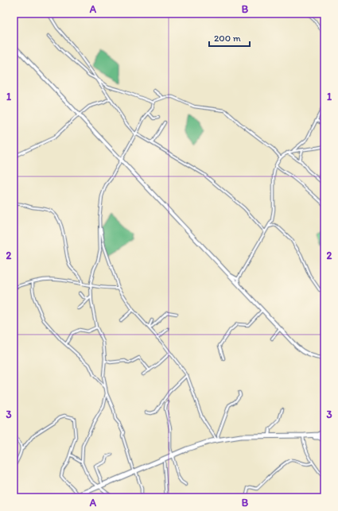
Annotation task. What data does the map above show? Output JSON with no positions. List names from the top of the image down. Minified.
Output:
{"scale_bar":"200 m","grid":{"columns":["A","B"],"rows":["1","2","3"]}}
